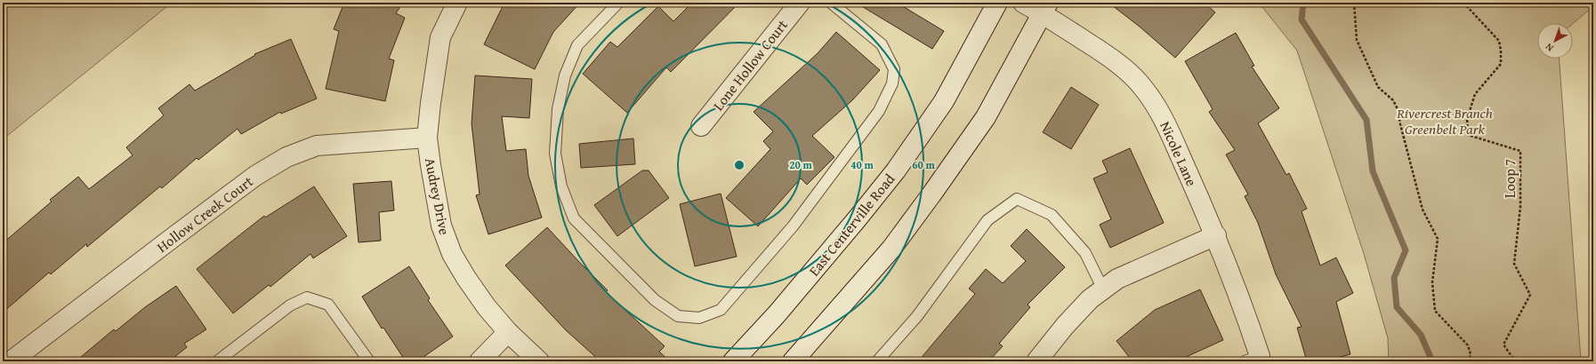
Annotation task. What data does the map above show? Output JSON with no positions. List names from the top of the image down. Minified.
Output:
{"streets":{"street":["Lone Hollow Court","Nicole Lane","Audrey Drive","Hollow Creek Court","East Centerville Road"],"path":["Loop 7"]},"crossings":[["Audrey Drive","Hollow Creek Court"]],"parks":["Rivercrest Branch Greenbelt Park"],"north":"bottom left","rings":["20 m","40 m","60 m"]}
